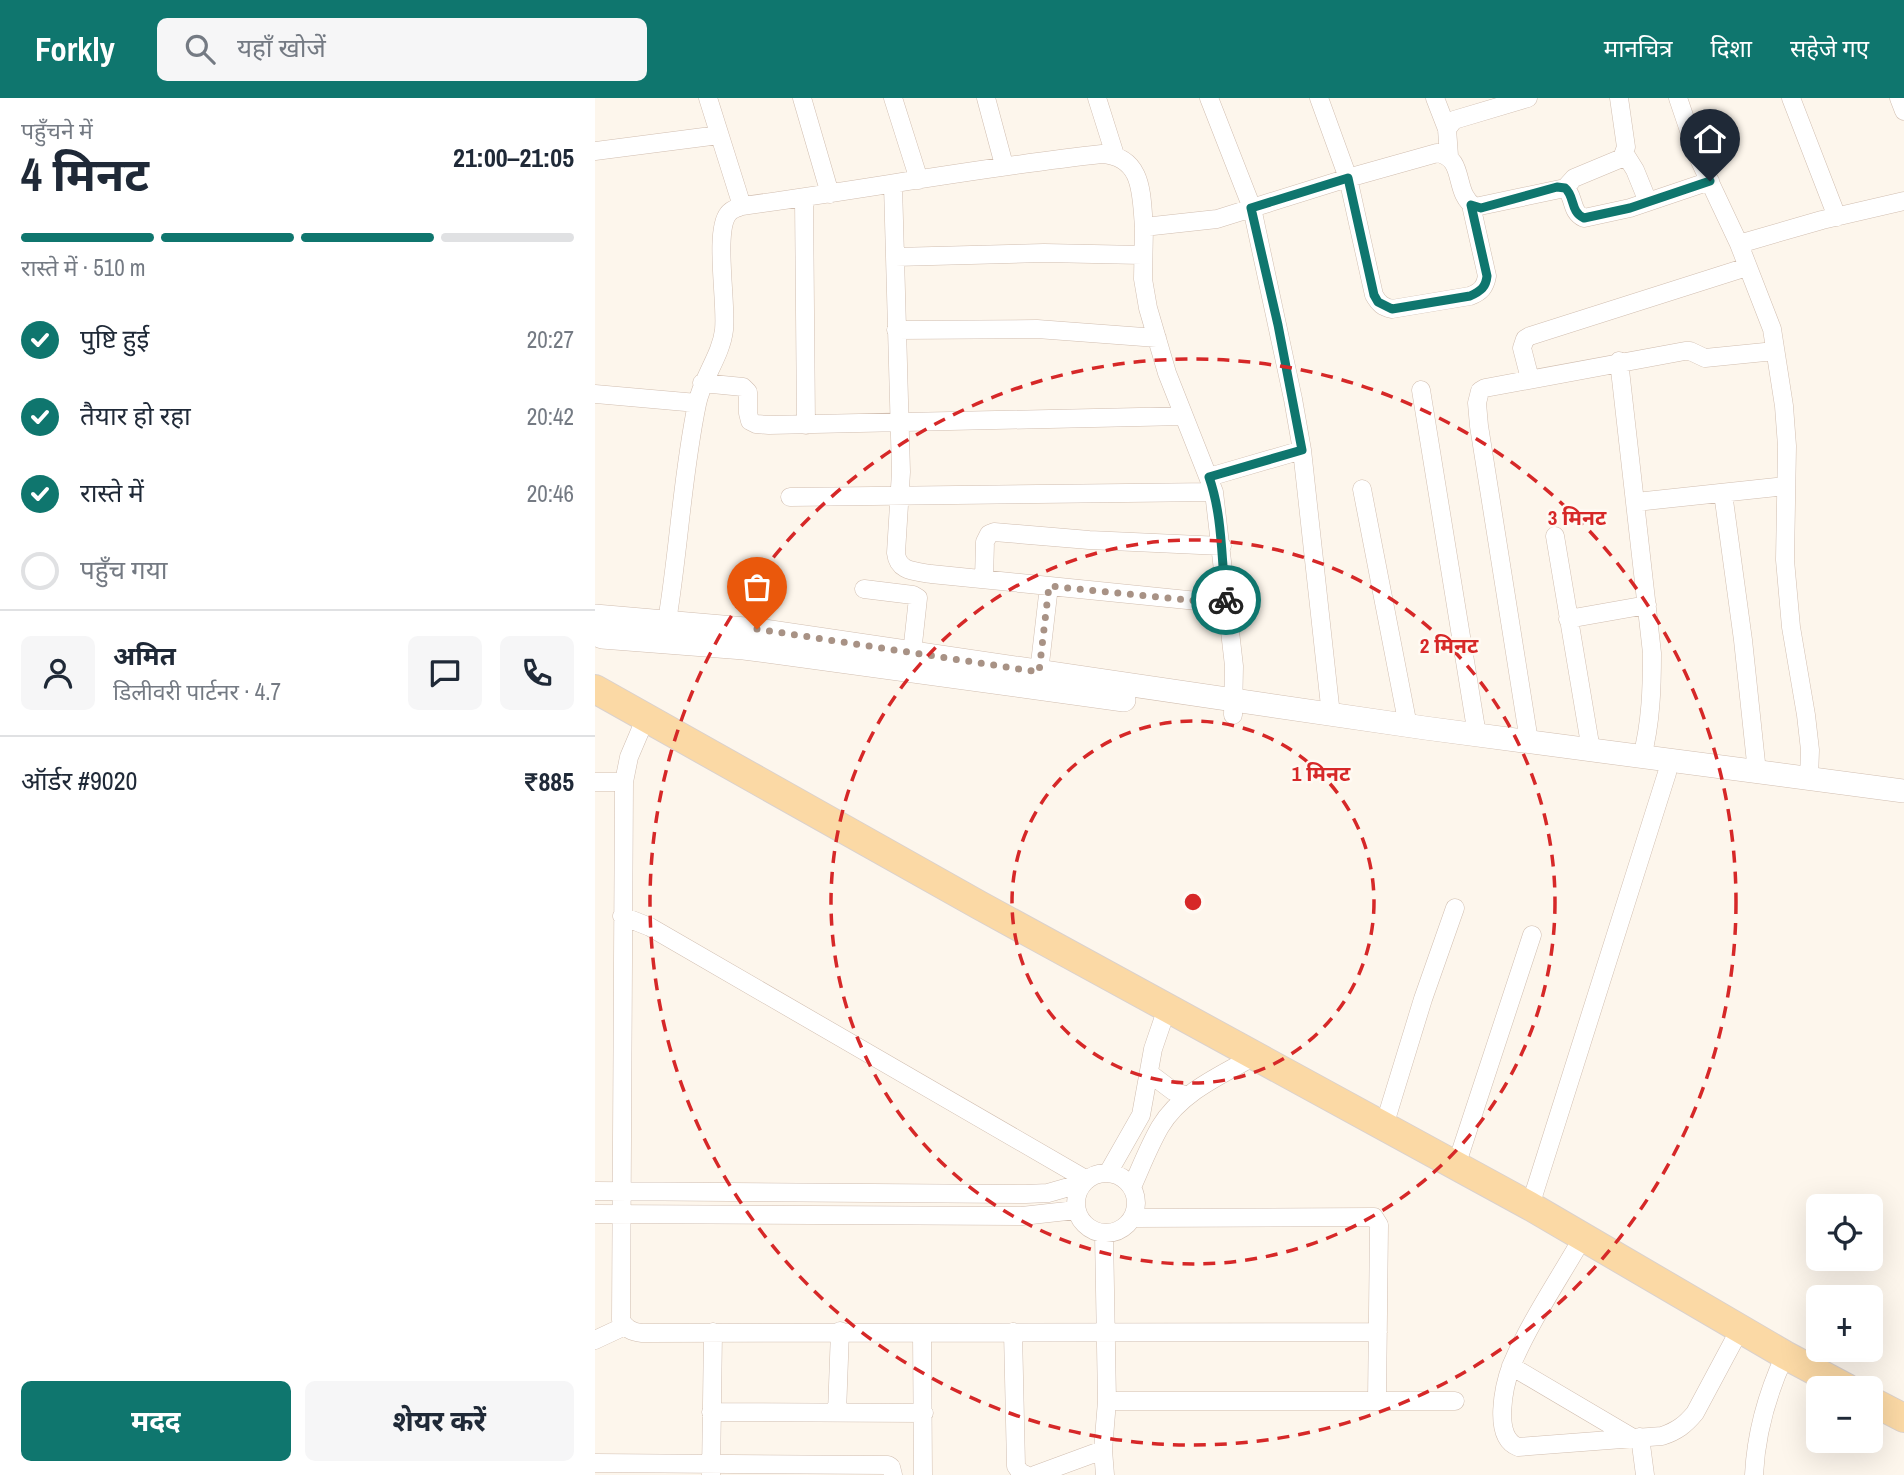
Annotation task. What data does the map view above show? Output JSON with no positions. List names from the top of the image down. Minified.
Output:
{"page":{"header":"Forkly","search":"यहाँ खोजें","nav":["मानचित्र","दिशा","सहेजे गए"],"heading":["4 मिनट","पहुँचने में","21:00–21:05"],"panel":["अमित","डिलीवरी पार्टनर · 4.7","ऑर्डर #9020","₹885"],"bar":"रास्ते में · 510 m","list":[["पुष्टि हुई","20:27"],["तैयार हो रहा","20:42"],["रास्ते में","20:46"],"पहुँच गया"],"map_buttons":["+","−"],"buttons":["मदद","शेयर करें"]},"rings":["3 मिनट","2 मिनट","1 मिनट"]}
